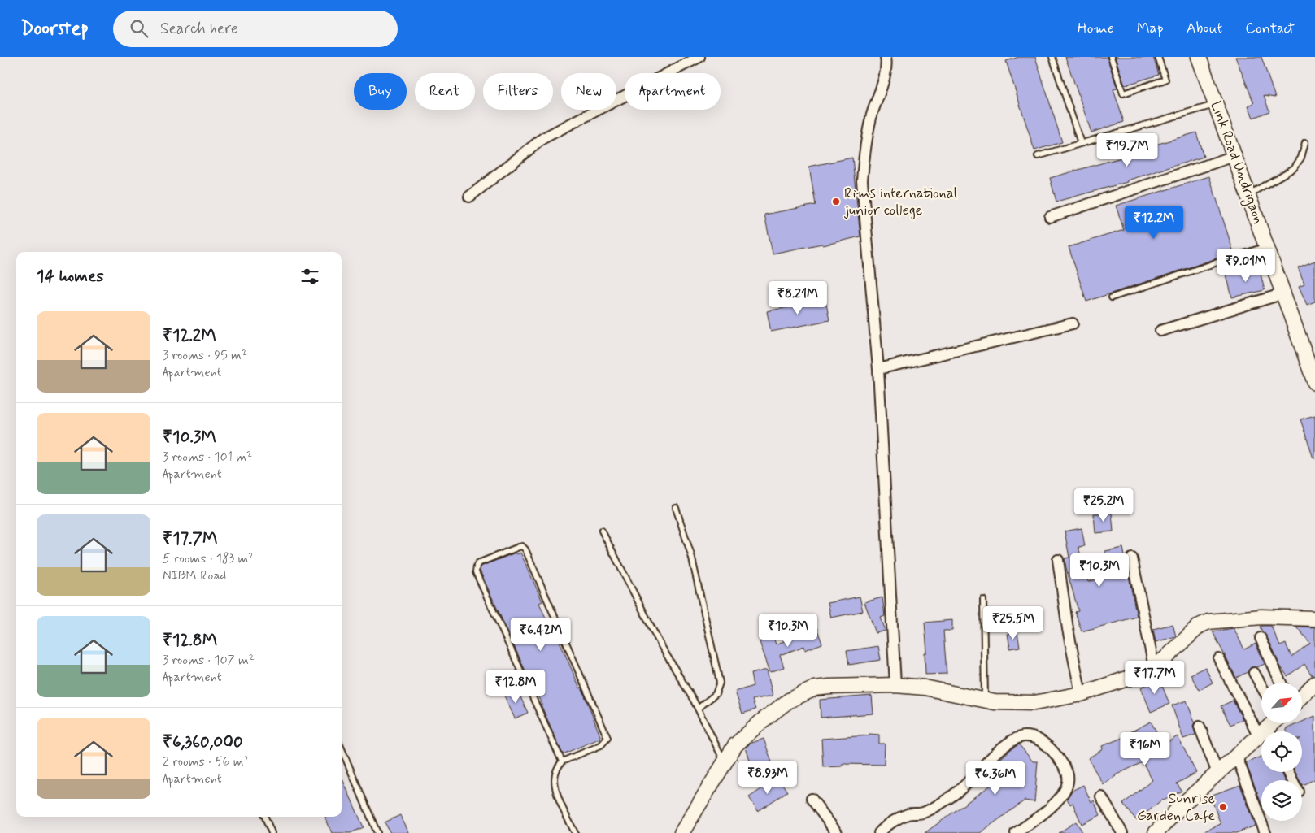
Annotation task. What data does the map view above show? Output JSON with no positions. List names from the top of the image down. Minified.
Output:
{"streets":{"street":["Link Road Undrigaon"]},"places":["Rims international junior college","Sunrise Garden Cafe"],"north":"top right","page":{"header":"Doorstep","search":"Search here","nav":["Home","Map","About","Contact"],"chip":["Buy","Rent","Filters","New","Apartment"],"price":["₹19.7M","₹12.2M","₹9.01M","₹8.21M","₹25.2M","₹10.3M","₹25.5M","₹10.3M","₹6.42M","₹17.7M","₹12.8M","₹16M","₹8.93M","₹6.36M"],"heading":"14 homes","list":[{"name":"₹12.2M","note":"3 rooms · 95 m² · Apartment"},{"name":"₹10.3M","note":"3 rooms · 101 m² · Apartment"},{"name":"₹17.7M","note":"5 rooms · 183 m² · NIBM Road"},{"name":"₹12.8M","note":"3 rooms · 107 m² · Apartment"},{"name":"₹6,360,000","note":"2 rooms · 56 m² · Apartment"}]}}
